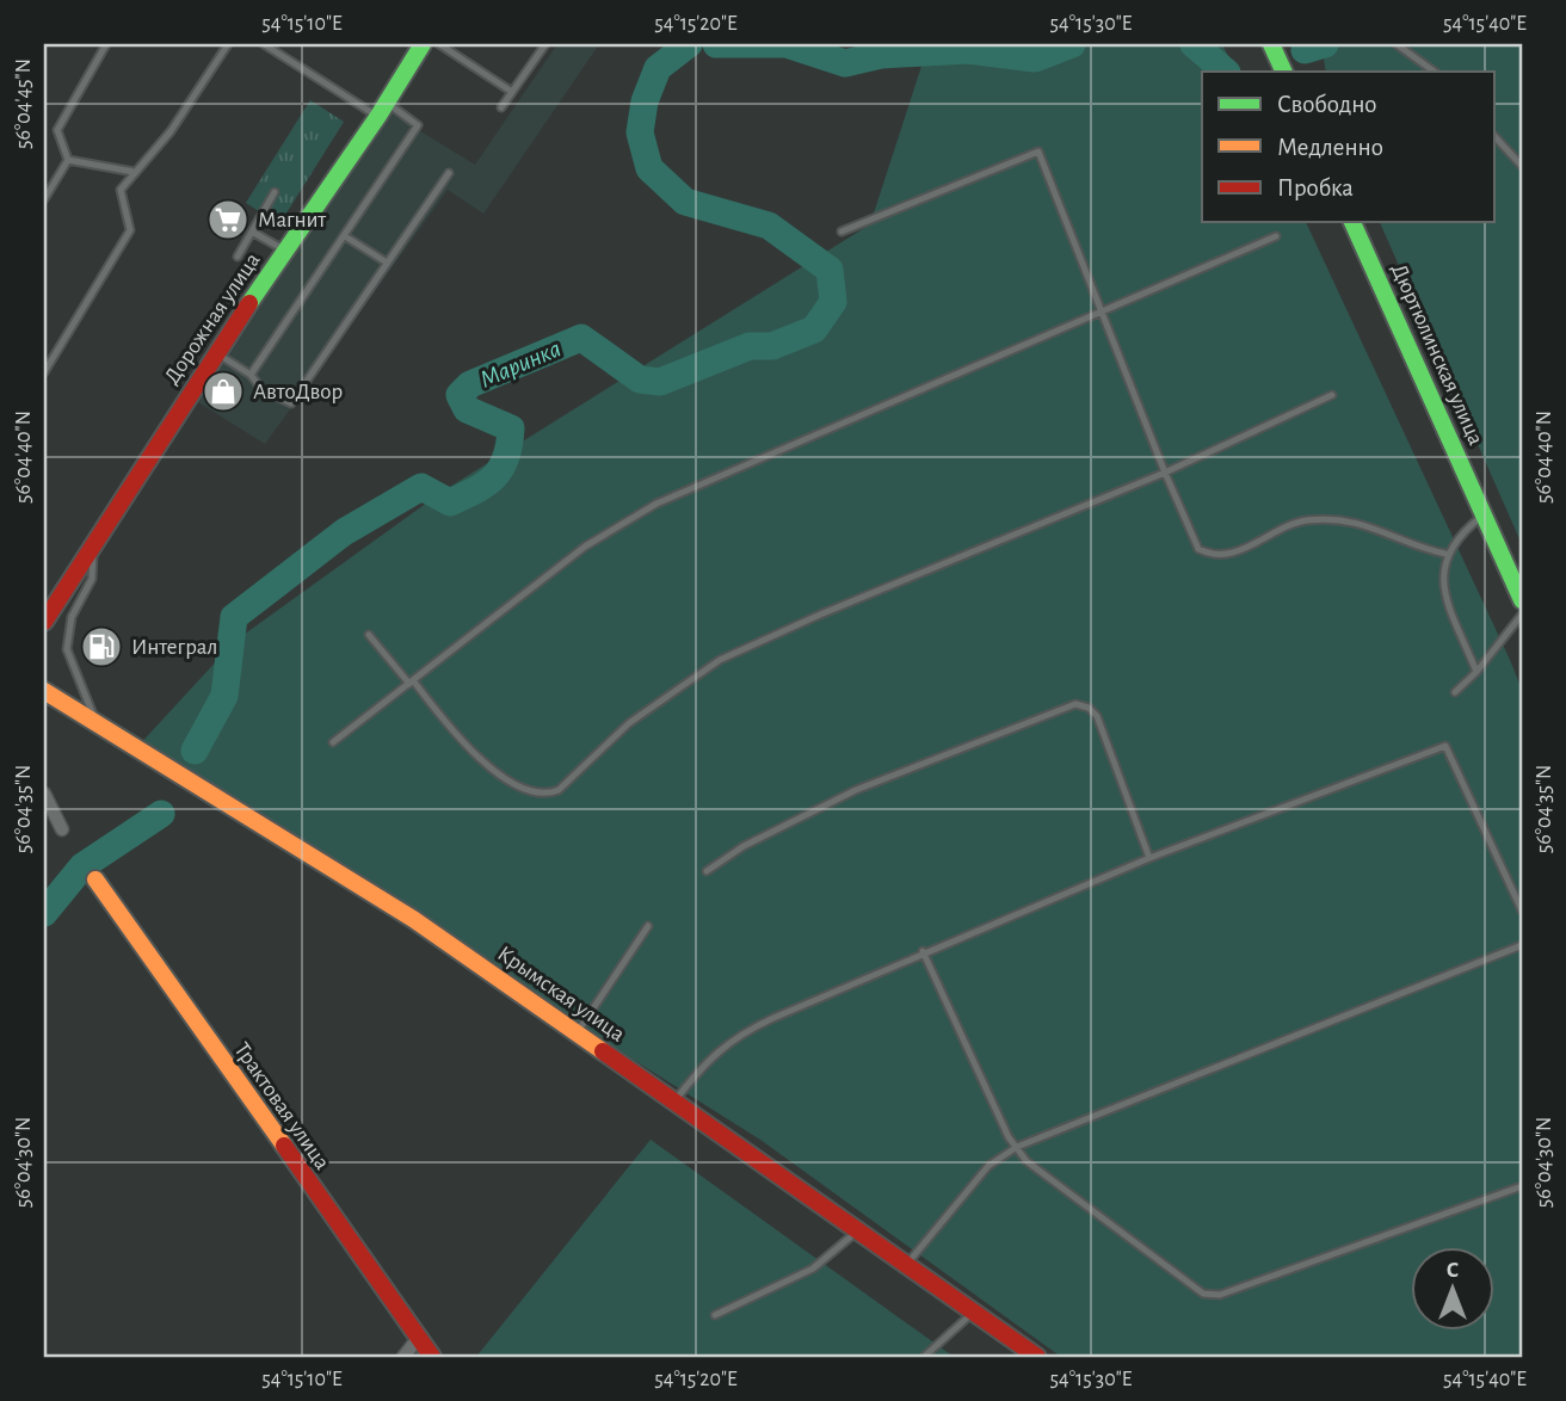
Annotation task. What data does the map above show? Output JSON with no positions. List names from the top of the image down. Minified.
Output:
{"streets":{"main road":["Дорожная улица","Дюртюлинская улица","Крымская улица","Трактовая улица"]},"water":["Маринка"],"places":{"supermarket":["Магнит"],"shop":["АвтоДвор"],"fuel station":["Интеграл"]},"legend":["Свободно","Медленно","Пробка"],"north":"top","coordinates":["54°15'10\"E","54°15'20\"E","54°15'30\"E","54°15'40\"E","56°04'45\"N","56°04'40\"N","56°04'35\"N","56°04'30\"N"]}
